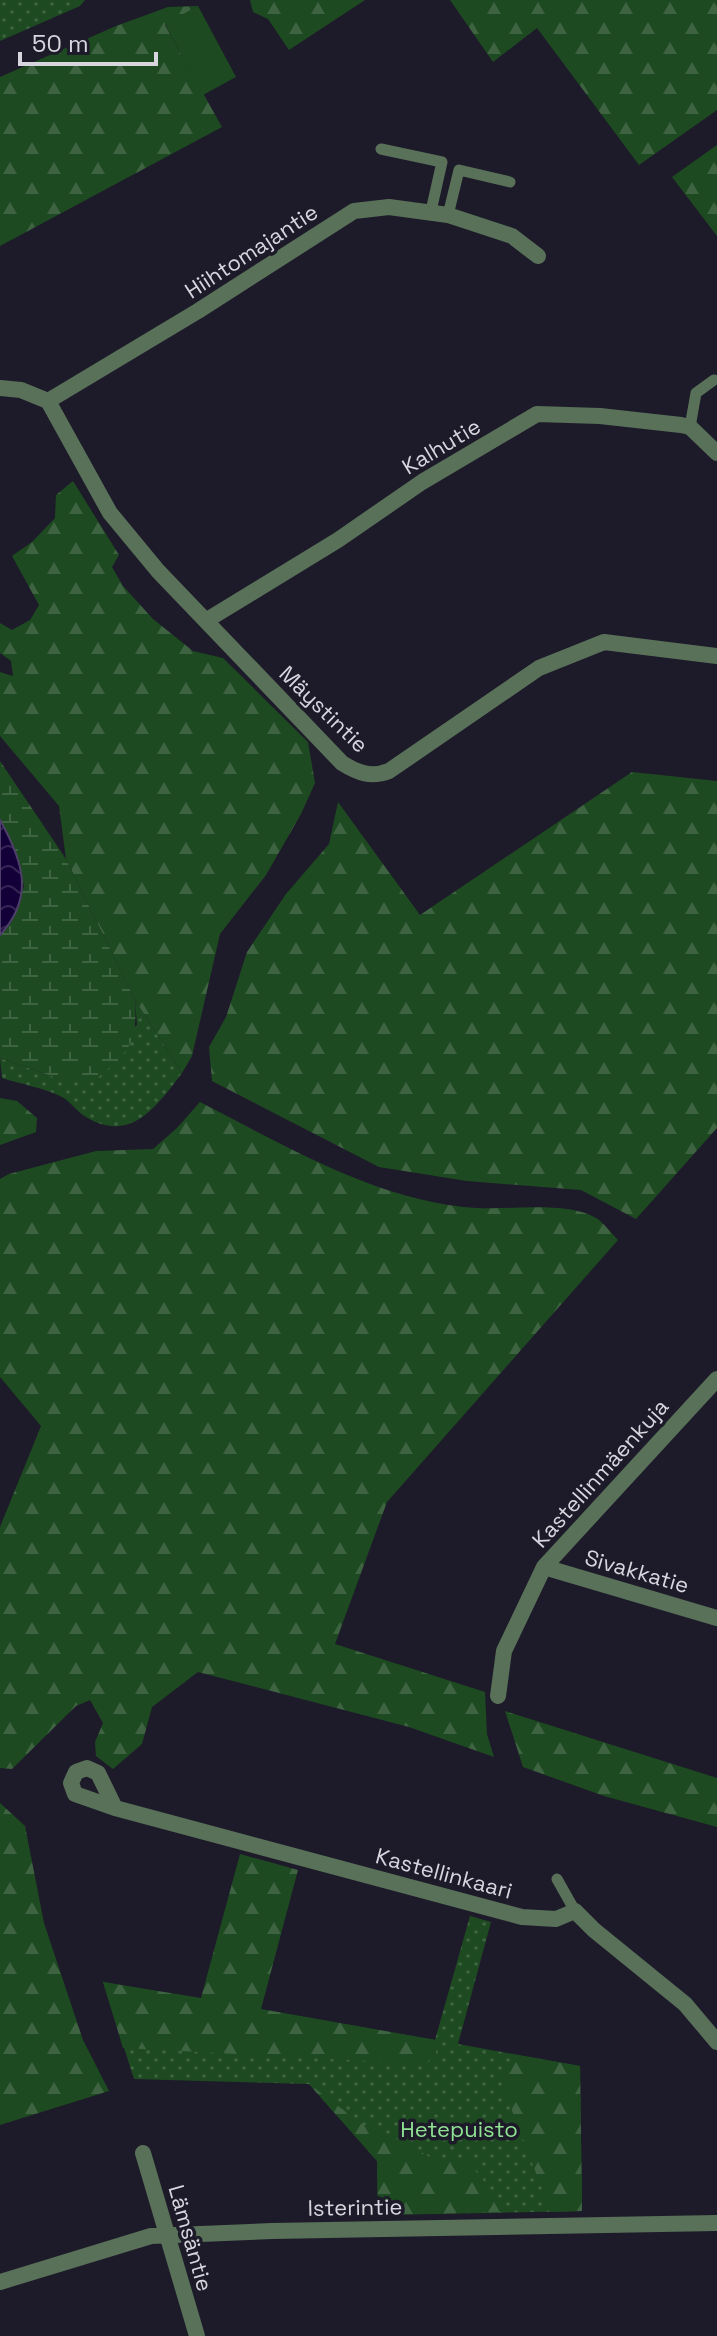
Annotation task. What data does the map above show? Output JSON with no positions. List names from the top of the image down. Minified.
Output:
{"streets":{"street":["Hiihtomajantie","Kalhutie","Mäystintie","Kastellinmäenkuja","Sivakkatie","Kastellinkaari","Isterintie","Lämsäntie"]},"crossings":[["Hiihtomajantie","Mäystintie"],["Kalhutie","Mäystintie"],["Kastellinmäenkuja","Sivakkatie"],["Isterintie","Lämsäntie"]],"parks":["Hetepuisto"],"scale_bar":"50 m"}
